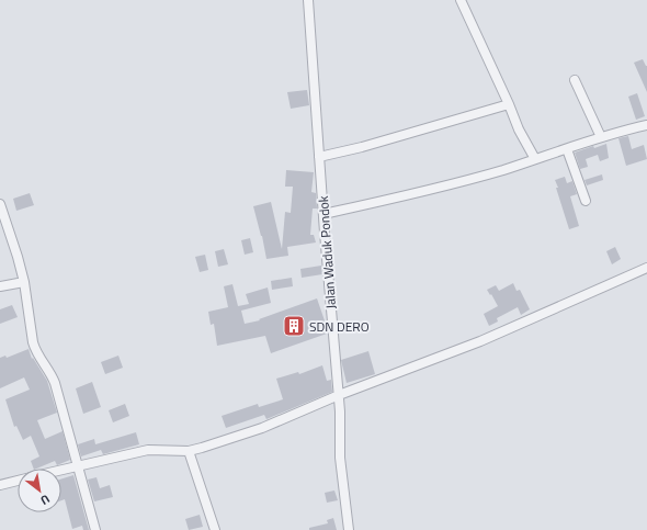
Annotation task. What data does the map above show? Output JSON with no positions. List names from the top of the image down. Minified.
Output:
{"streets":{"street":["Jalan Waduk Pondok"]},"places":{"building":["SDN DERO"]},"north":"bottom right"}
